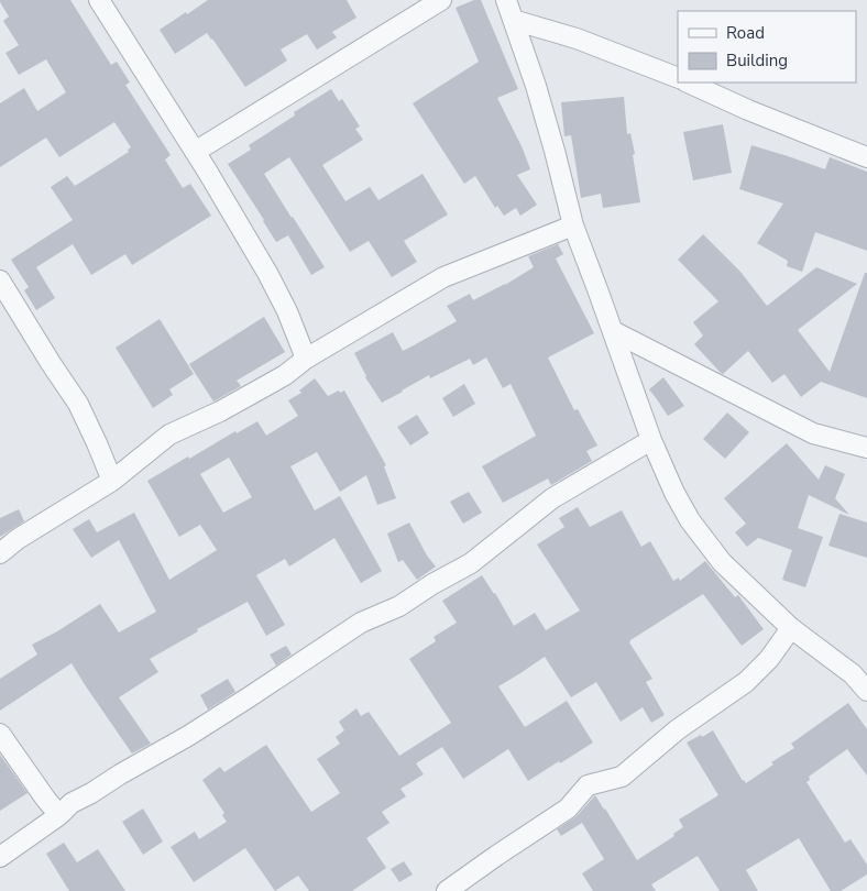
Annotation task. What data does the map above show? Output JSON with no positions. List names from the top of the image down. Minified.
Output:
{"legend":["Road","Building"]}
